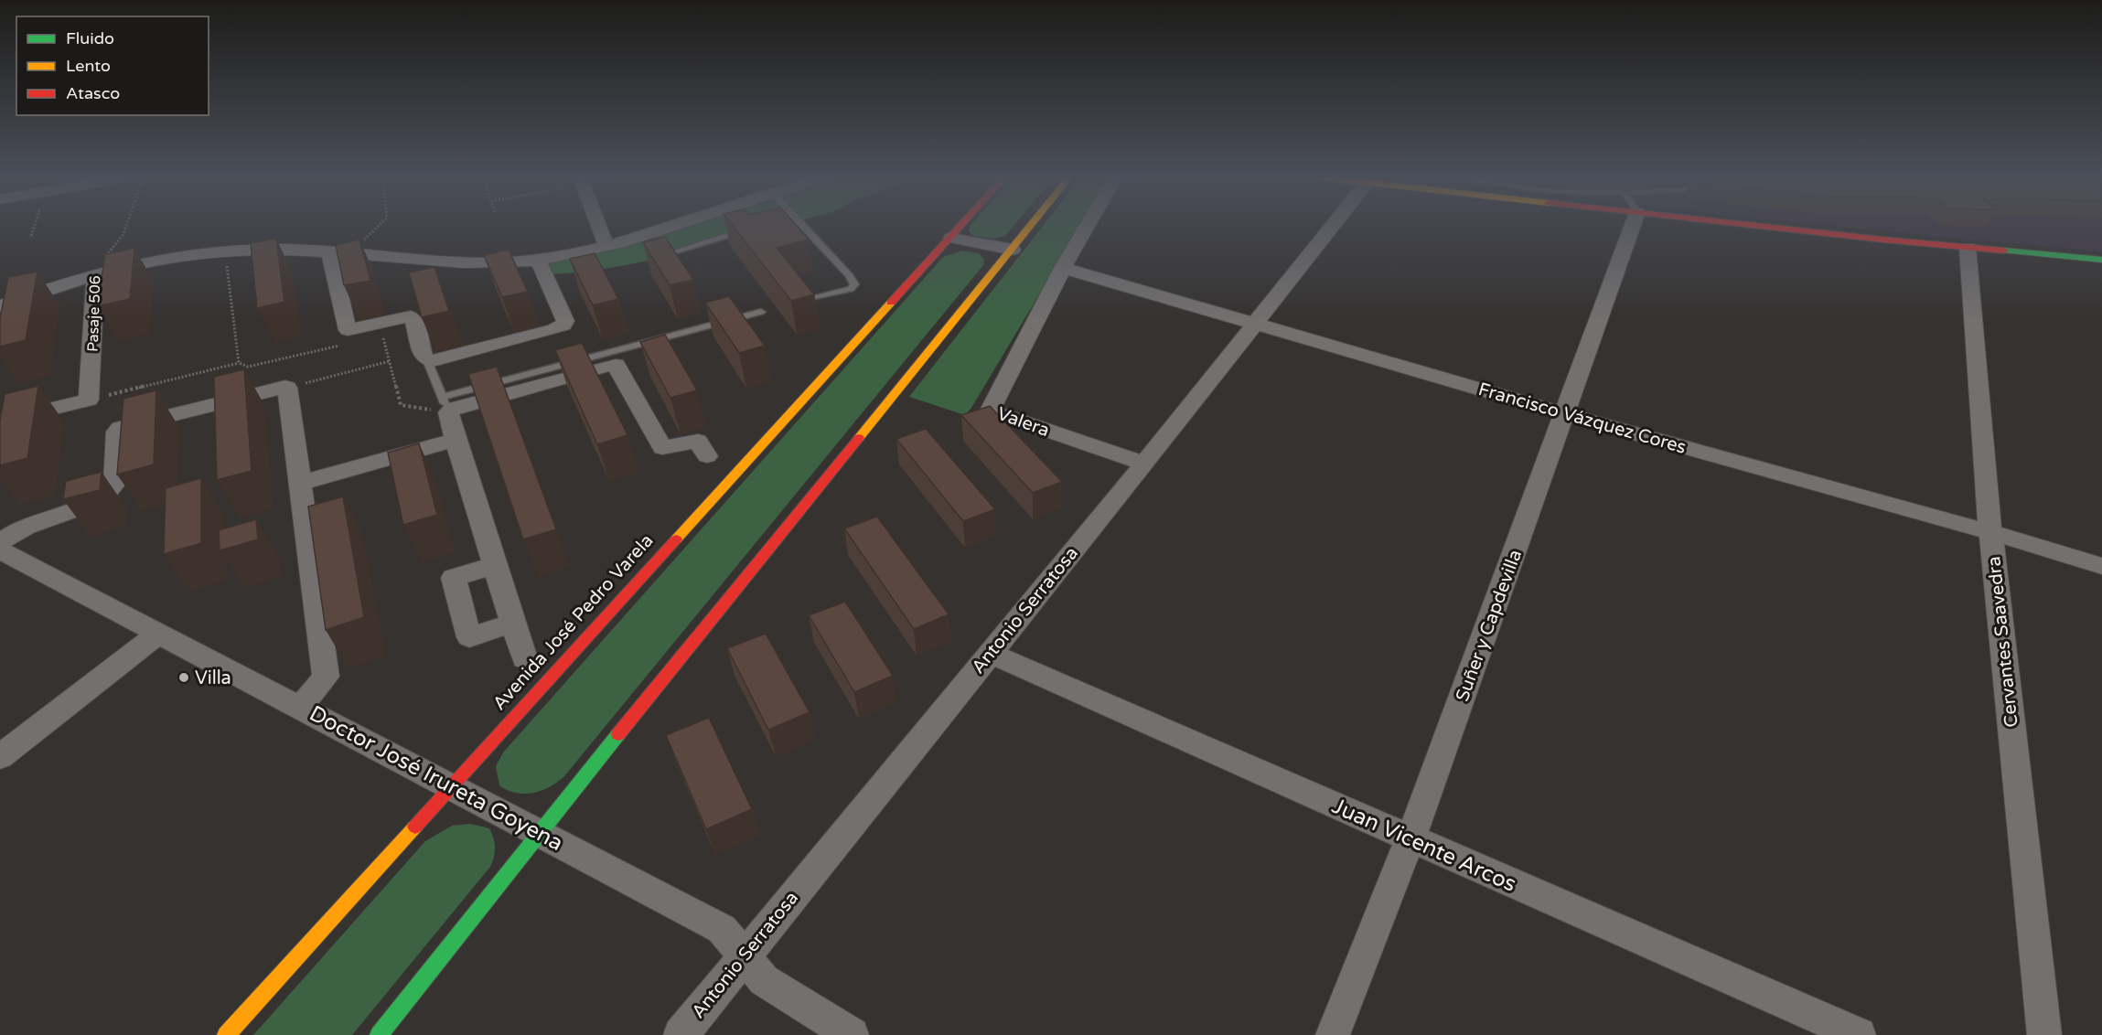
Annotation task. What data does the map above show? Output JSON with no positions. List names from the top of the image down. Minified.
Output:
{"streets":{"street":["Pasaje 506","Francisco Vázquez Cores","Valera","Antonio Serratosa","Avenida José Pedro Varela","Suñer y Capdevilla","Cervantes Saavedra","Doctor José Irureta Goyena","Juan Vicente Arcos"]},"crossings":[["Francisco Vázquez Cores","Valera"],["Francisco Vázquez Cores","Antonio Serratosa"],["Francisco Vázquez Cores","Suñer y Capdevilla"],["Francisco Vázquez Cores","Cervantes Saavedra"],["Valera","Antonio Serratosa"],["Antonio Serratosa","Doctor José Irureta Goyena"],["Antonio Serratosa","Juan Vicente Arcos"],["Avenida José Pedro Varela","Doctor José Irureta Goyena"],["Suñer y Capdevilla","Juan Vicente Arcos"]],"places":["Villa"],"legend":["Fluido","Lento","Atasco"]}
